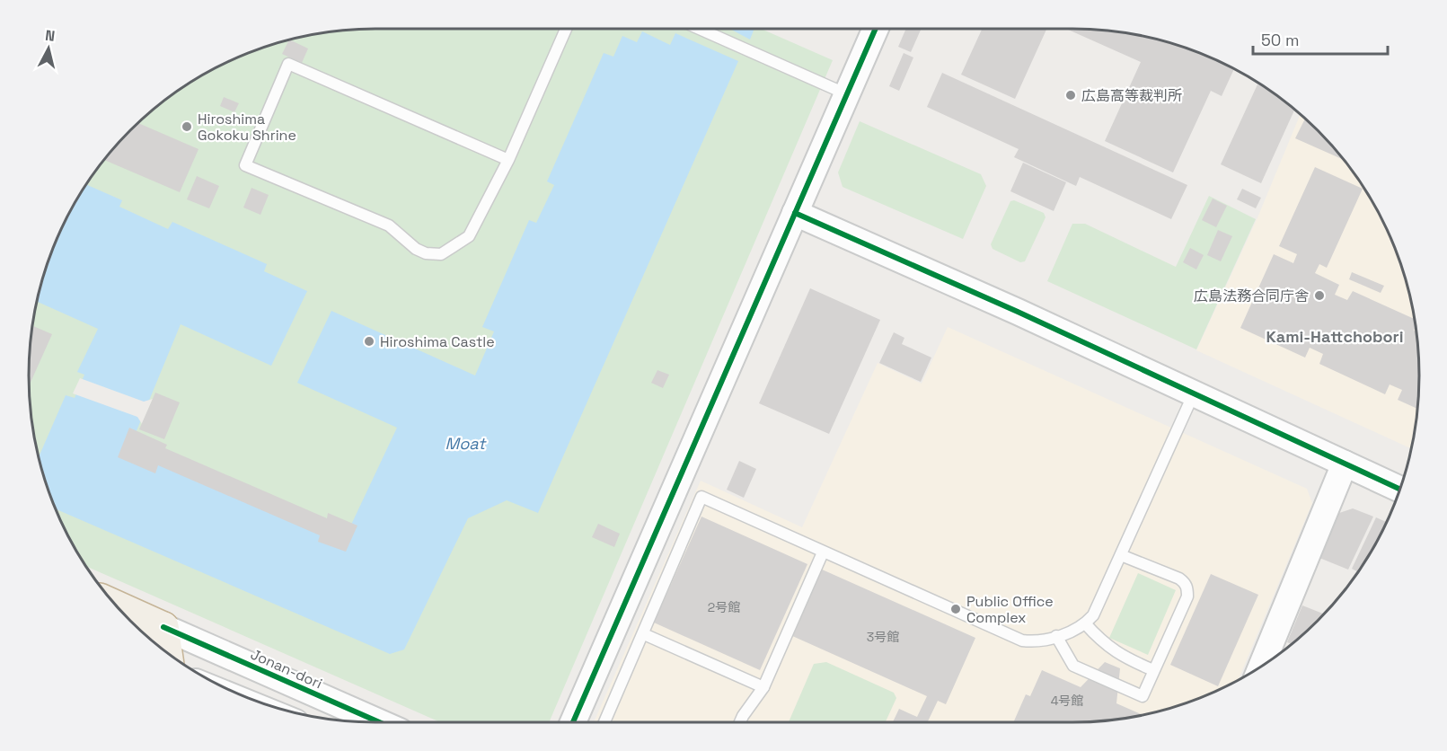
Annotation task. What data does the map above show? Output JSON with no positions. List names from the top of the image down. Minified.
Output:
{"streets":{"street":["Jonan-dori"]},"districts":["Kami-Hattchobori"],"water":["Moat"],"places":["広島高等裁判所","Hiroshima Gokoku Shrine","広島法務合同庁舎","Hiroshima Castle","Public Office Complex"],"house_numbers":["2号館","3号館","4号館"],"scale_bar":"50 m","north":"top"}
